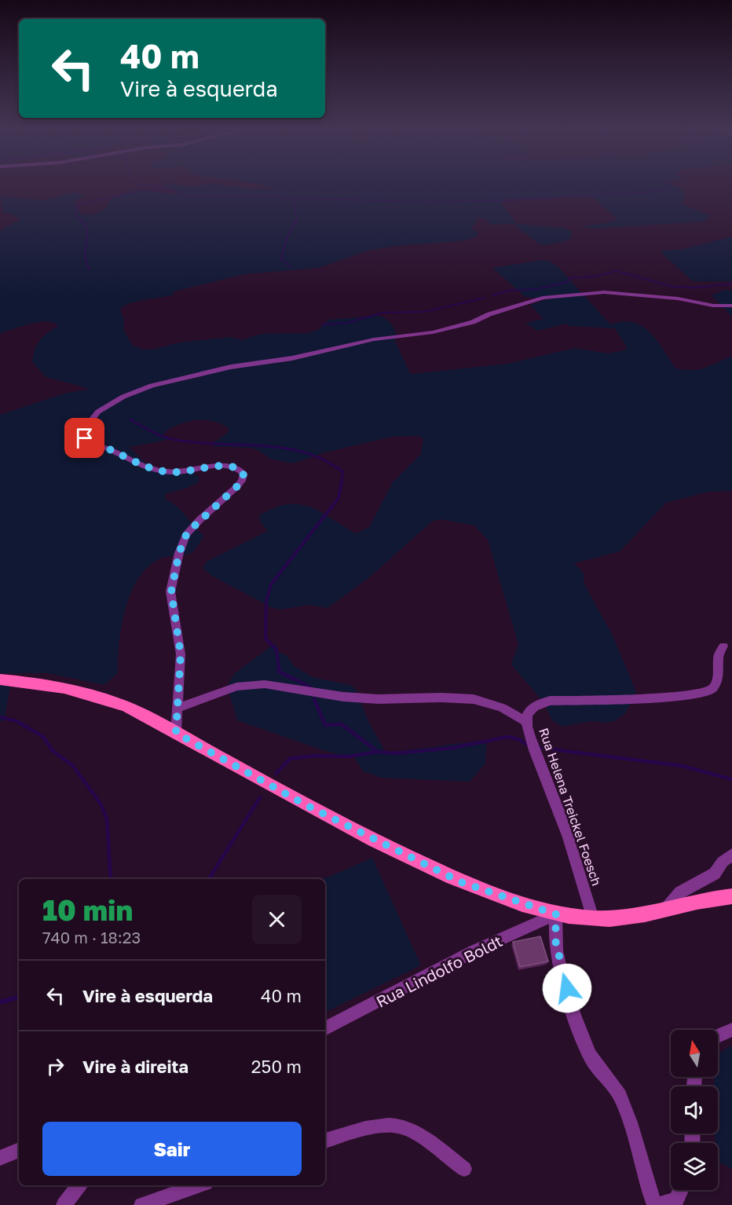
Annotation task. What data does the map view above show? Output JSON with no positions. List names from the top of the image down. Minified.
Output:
{"streets":{"street":["Rua Helena Treickel Foesch","Rua Lindolfo Boldt"]},"north":"top","page":{"turn":["40 m","Vire à esquerda"],"heading":["10 min","740 m · 18:23"],"list":[{"name":"Vire à esquerda","value":"40 m"},{"name":"Vire à direita","value":"250 m"}],"buttons":"Sair"}}
